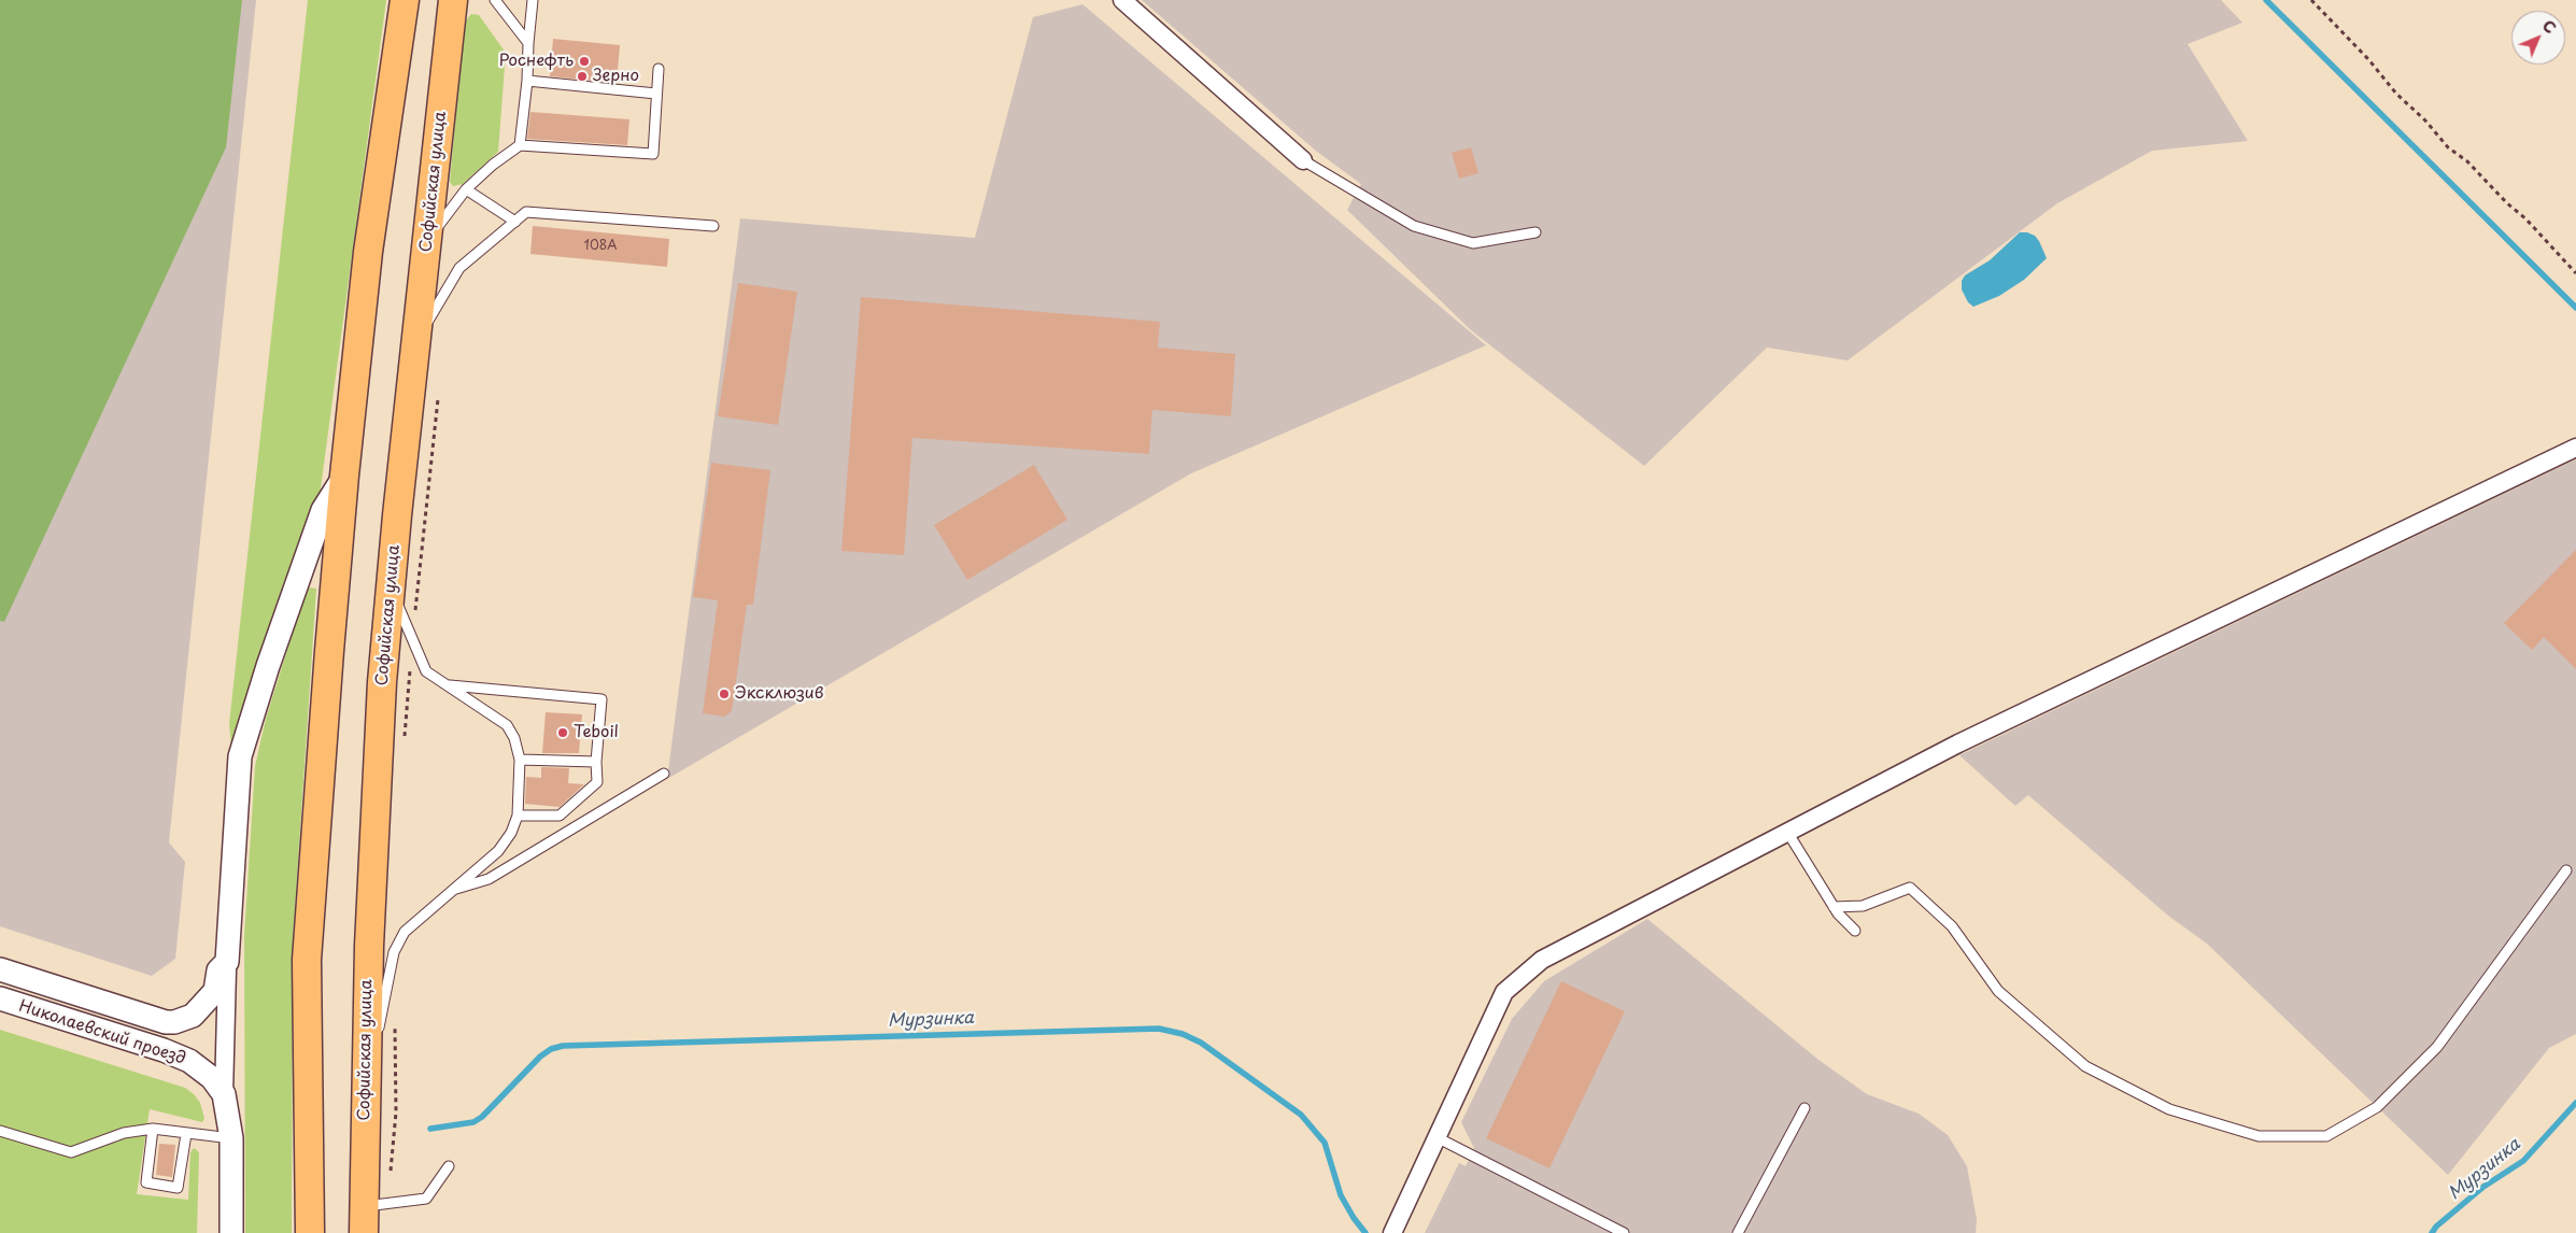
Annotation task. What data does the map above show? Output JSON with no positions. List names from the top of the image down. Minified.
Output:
{"streets":{"main road":["Софийская улица"],"street":["Николаевский проезд"]},"water":["Мурзинка"],"places":["Роснефть","Зерно","Эксклюзив","Teboil"],"house_numbers":["108А"],"north":"top right"}
